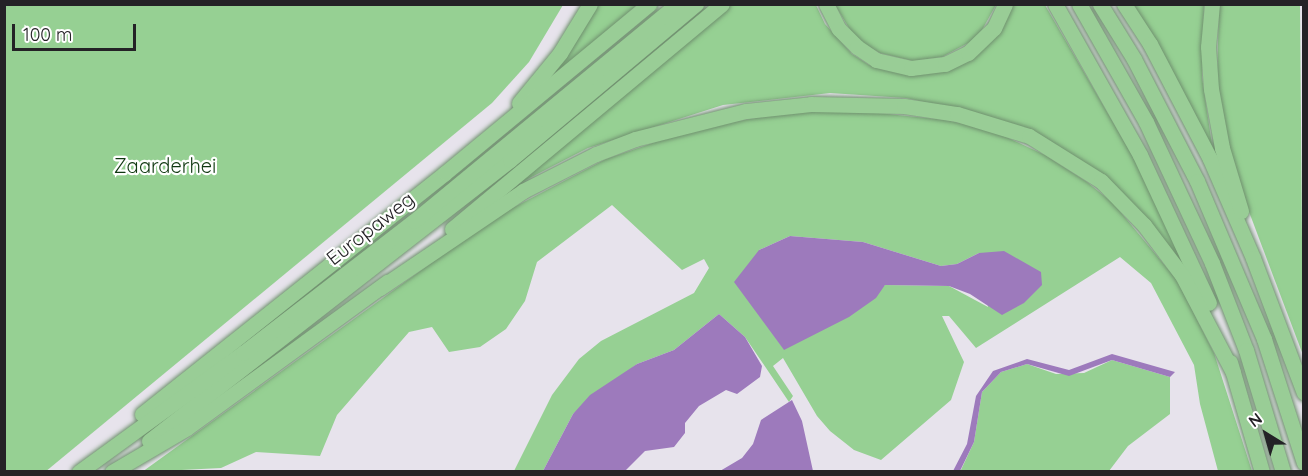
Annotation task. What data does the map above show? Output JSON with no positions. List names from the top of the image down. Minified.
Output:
{"streets":{"highway":["Europaweg"]},"parks":["Zaarderhei"],"scale_bar":"100 m","north":"top left"}
